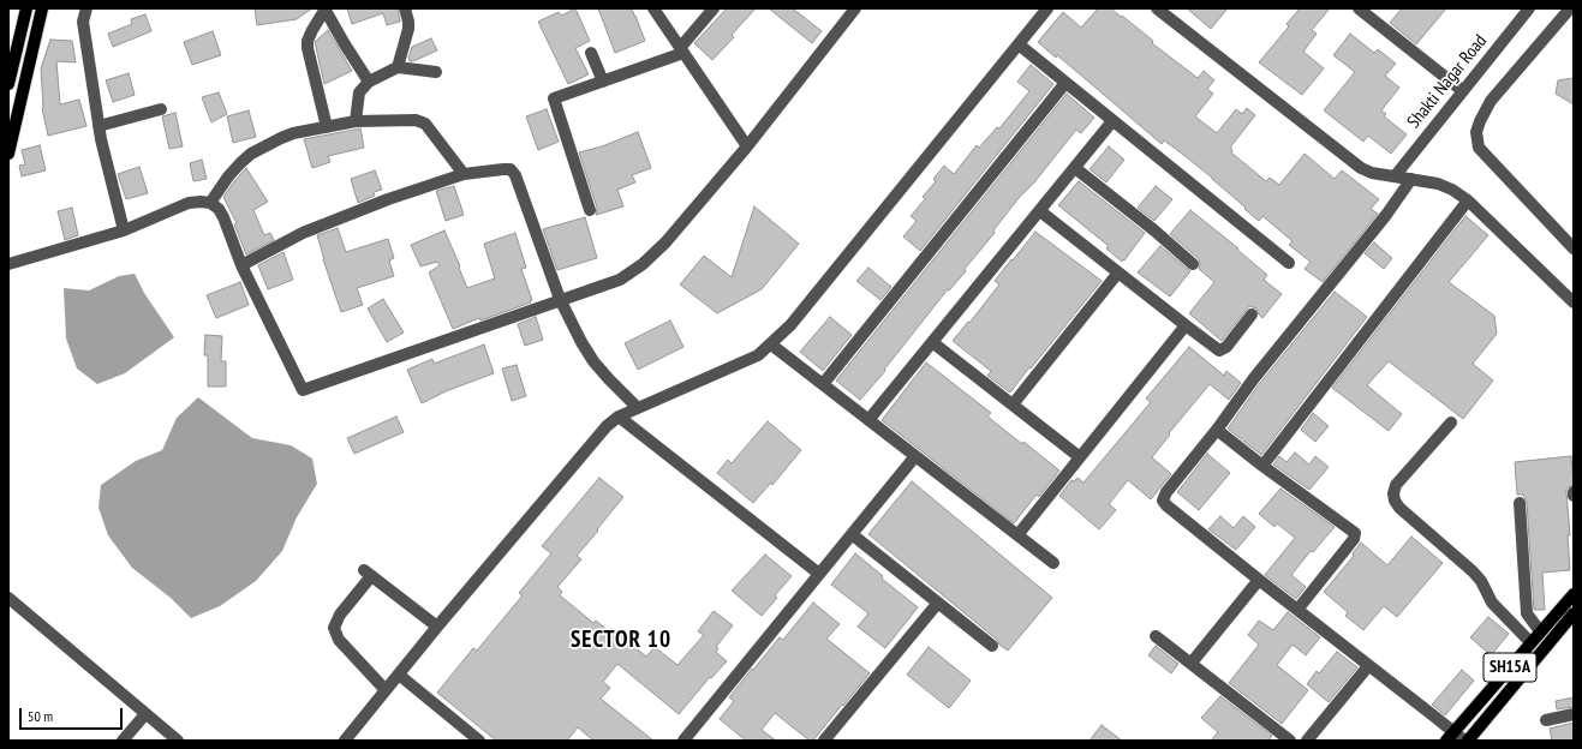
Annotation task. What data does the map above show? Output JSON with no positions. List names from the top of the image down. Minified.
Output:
{"streets":{"main road":["SH15A"],"street":["Shakti Nagar Road"]},"districts":["SECTOR 10"],"scale_bar":"50 m"}
